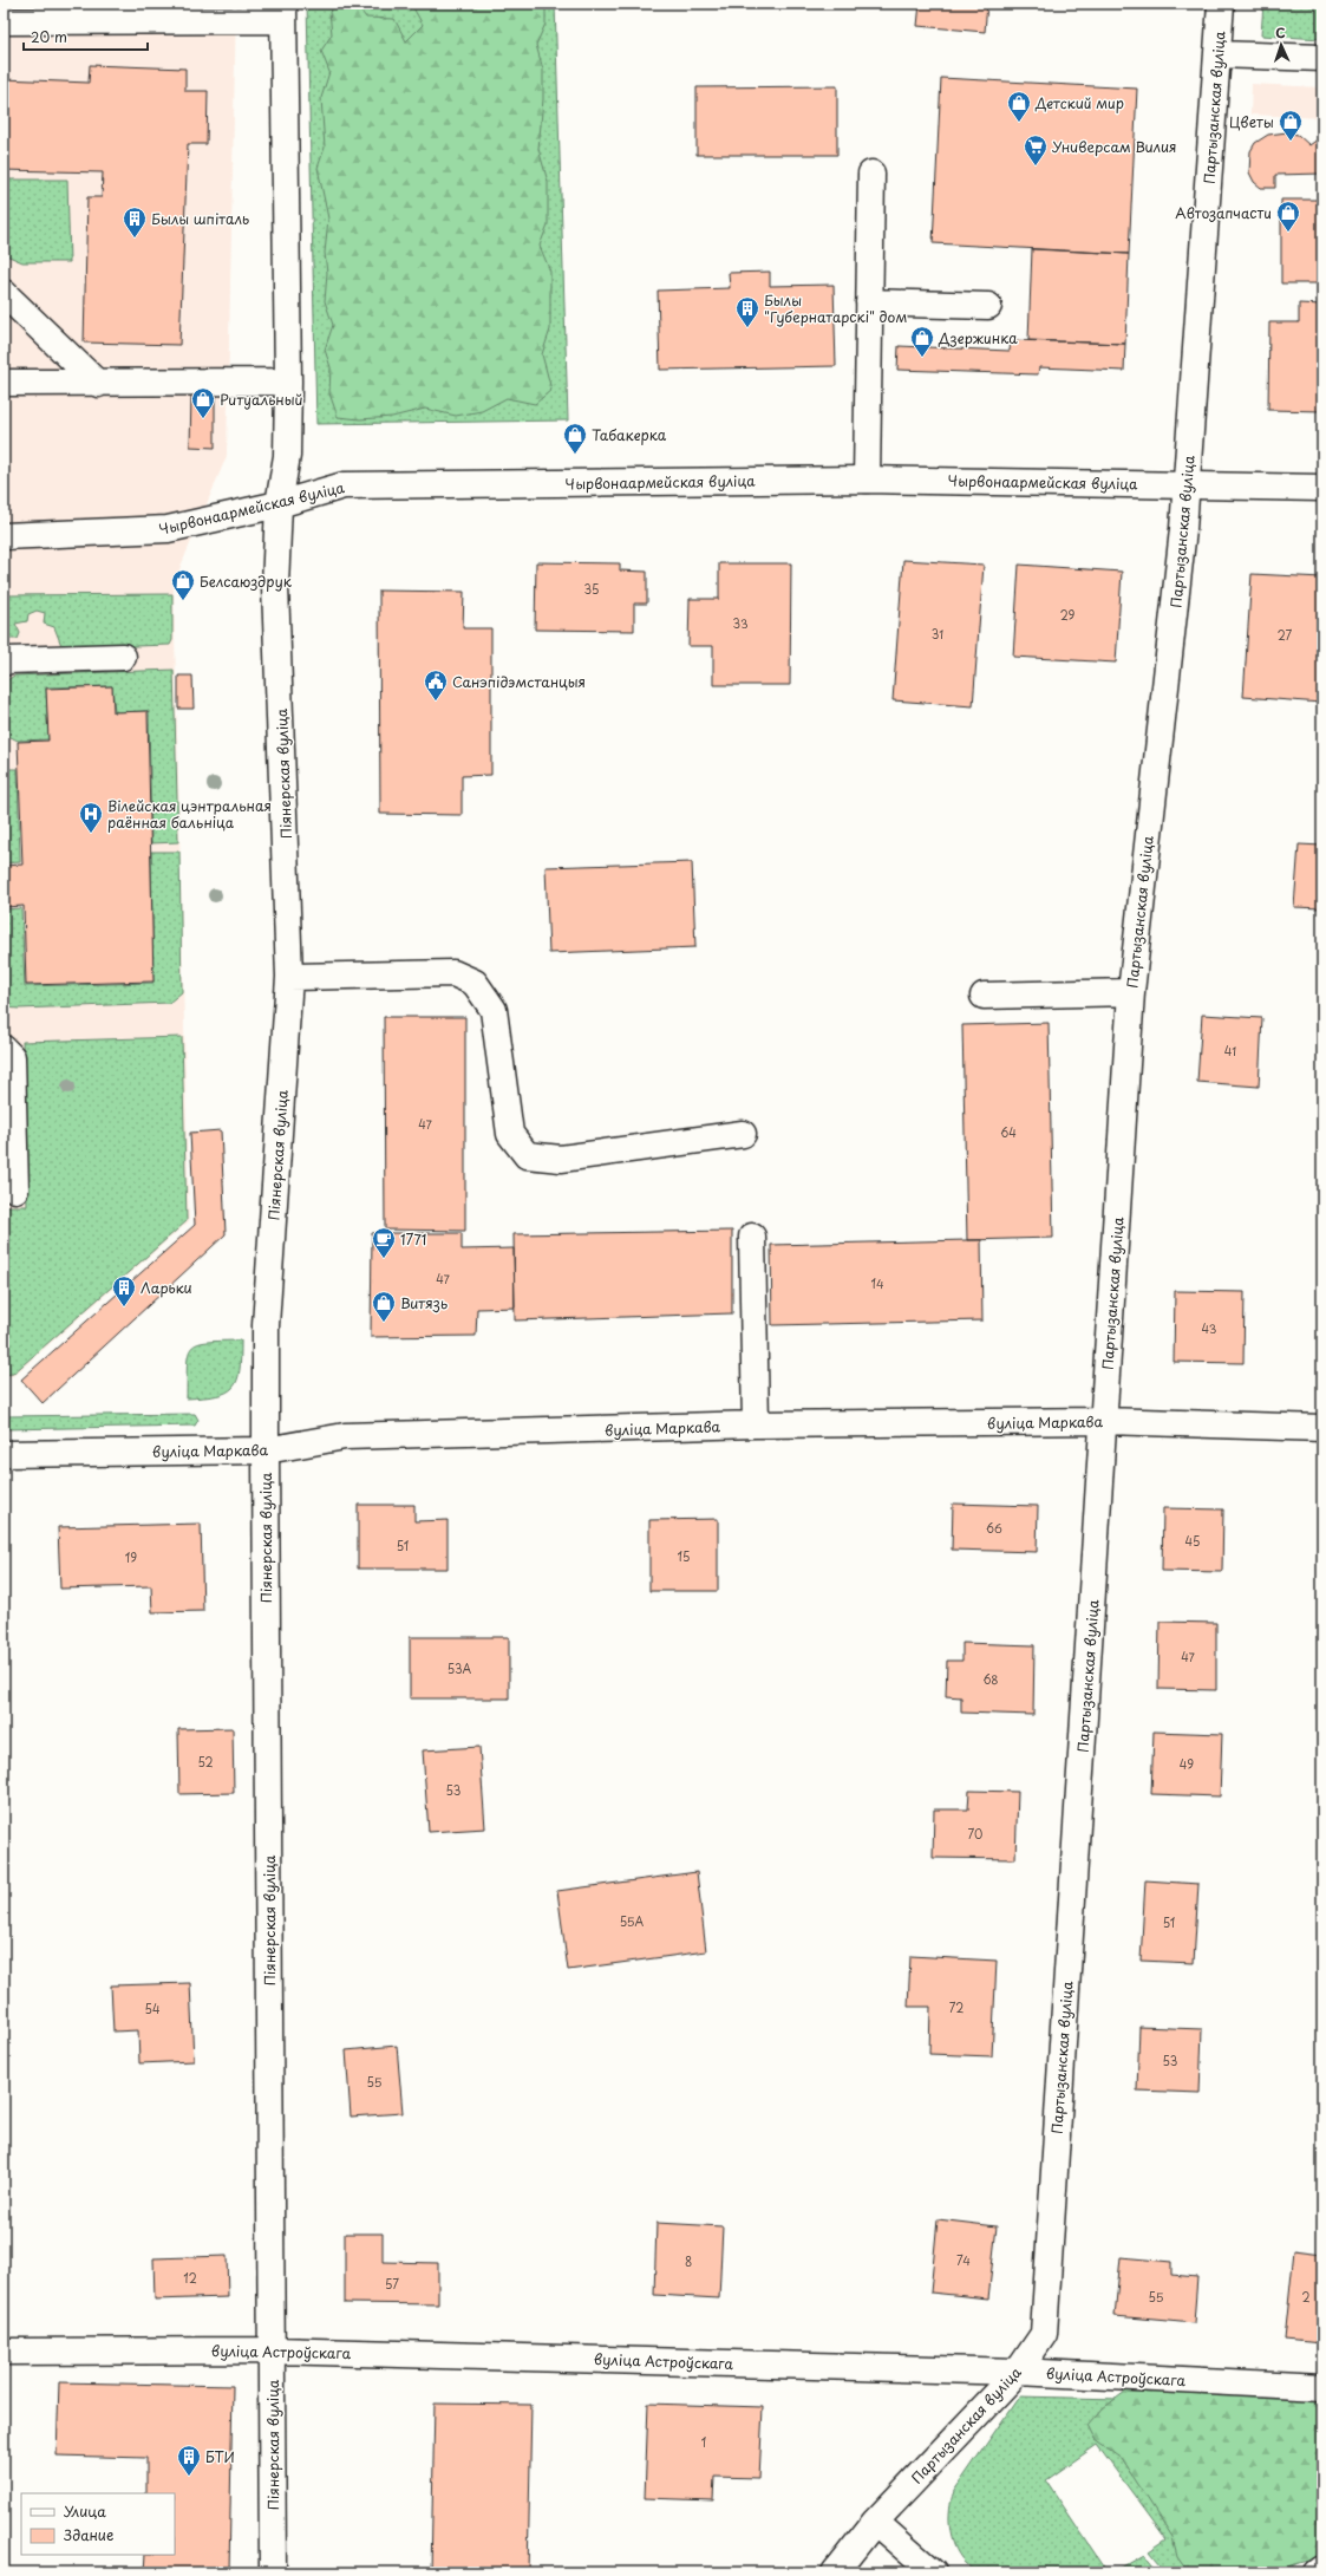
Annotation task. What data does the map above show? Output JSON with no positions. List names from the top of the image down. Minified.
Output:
{"streets":{"street":["Партызанская вуліца","Чырвонаармейская вуліца","Піянерская вуліца","вуліца Маркава","вуліца Астроўскага"]},"crossings":[["Партызанская вуліца","Чырвонаармейская вуліца"],["Партызанская вуліца","вуліца Маркава"],["Партызанская вуліца","вуліца Астроўскага"],["Чырвонаармейская вуліца","Піянерская вуліца"],["Піянерская вуліца","вуліца Маркава"],["Піянерская вуліца","вуліца Астроўскага"]],"places":{"shop":["Детский мир","Цветы","Автозапчасти","Дзержинка","Ритуальный","Табакерка","Белсаюздрук","Витязь"],"supermarket":["Универсам Вилия"],"building":["Былы шпіталь","Былы \"Губернатарскі\" дом","Ларьки","БТИ"],"public building":["Санэпідэмстанцыя"],"hospital":["Вілейская цэнтральная раённая бальніца"],"cafe":["1771"]},"house_numbers":["35","29","33","31","27","41","47","64","47","14","43","66","45","51","15","19","47","53А","68","52","49","53","70","55А","51","72","54","53","55","74","8","12","57","55","2","1"],"legend":["Улица","Здание"],"scale_bar":"20 m","north":"top"}
